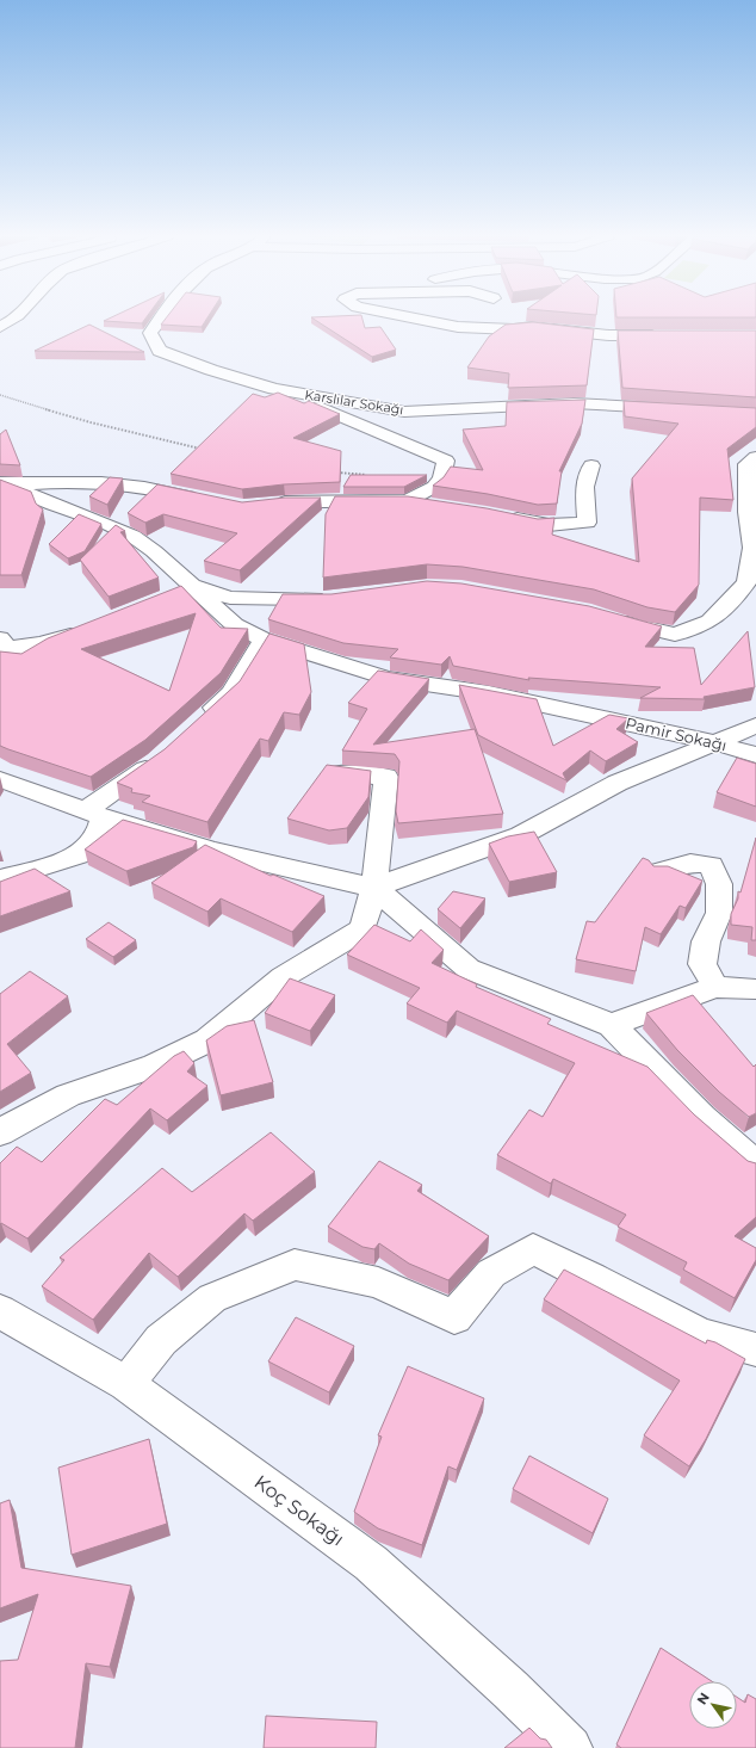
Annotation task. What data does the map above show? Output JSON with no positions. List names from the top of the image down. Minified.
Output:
{"streets":{"street":["Karslılar Sokağı","Pamir Sokağı","Koç Sokağı"]},"north":"top left"}
